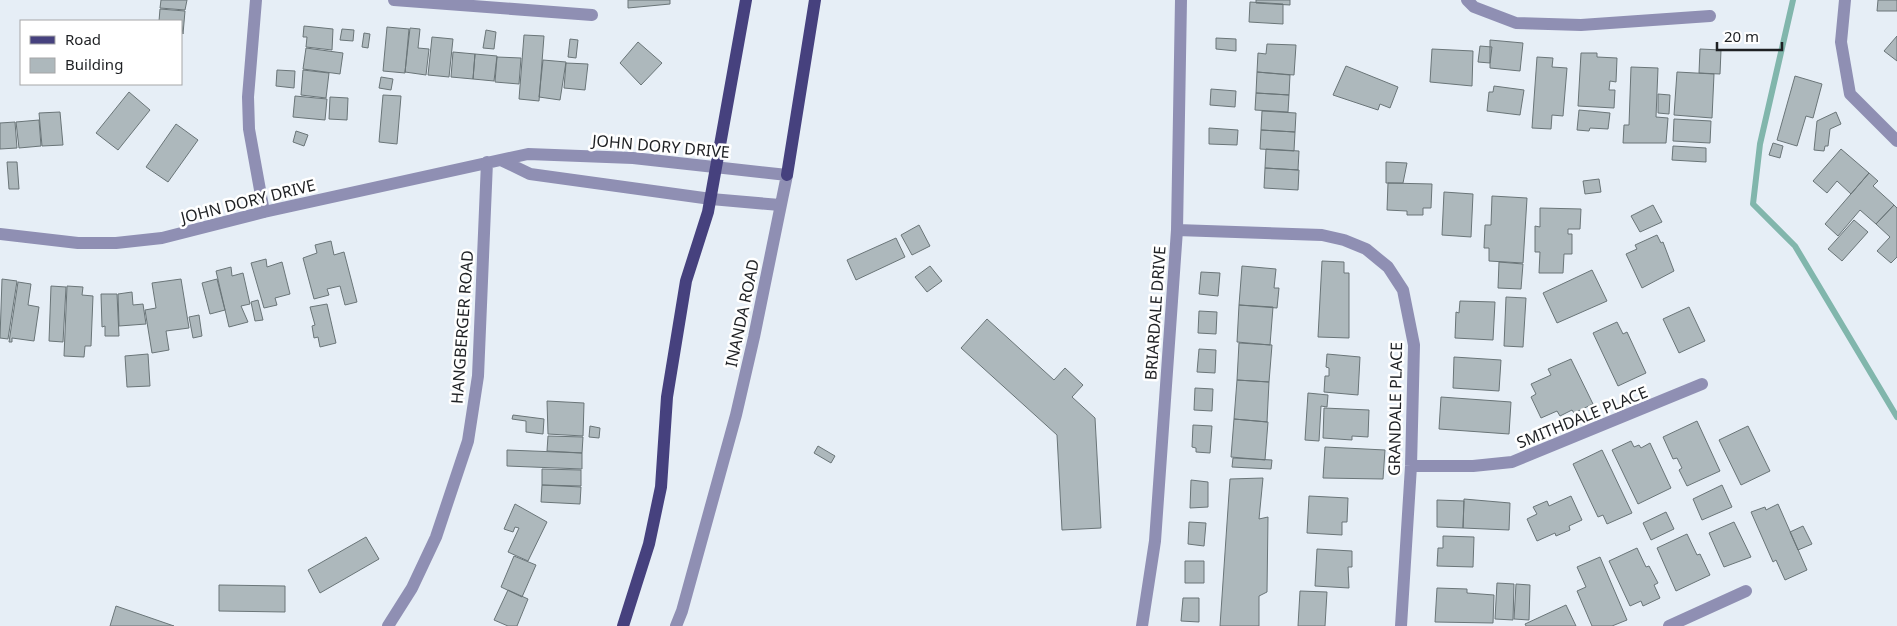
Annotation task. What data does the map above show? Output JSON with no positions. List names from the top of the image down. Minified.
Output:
{"streets":{"main road":["INANDA ROAD"],"street":["JOHN DORY DRIVE","BRIARDALE DRIVE","HANGBERGER ROAD","GRANDALE PLACE","SMITHDALE PLACE"]},"crossings":[["JOHN DORY DRIVE","INANDA ROAD"],["JOHN DORY DRIVE","HANGBERGER ROAD"],["BRIARDALE DRIVE","GRANDALE PLACE"],["GRANDALE PLACE","SMITHDALE PLACE"]],"legend":["Road","Building"],"scale_bar":"20 m"}
